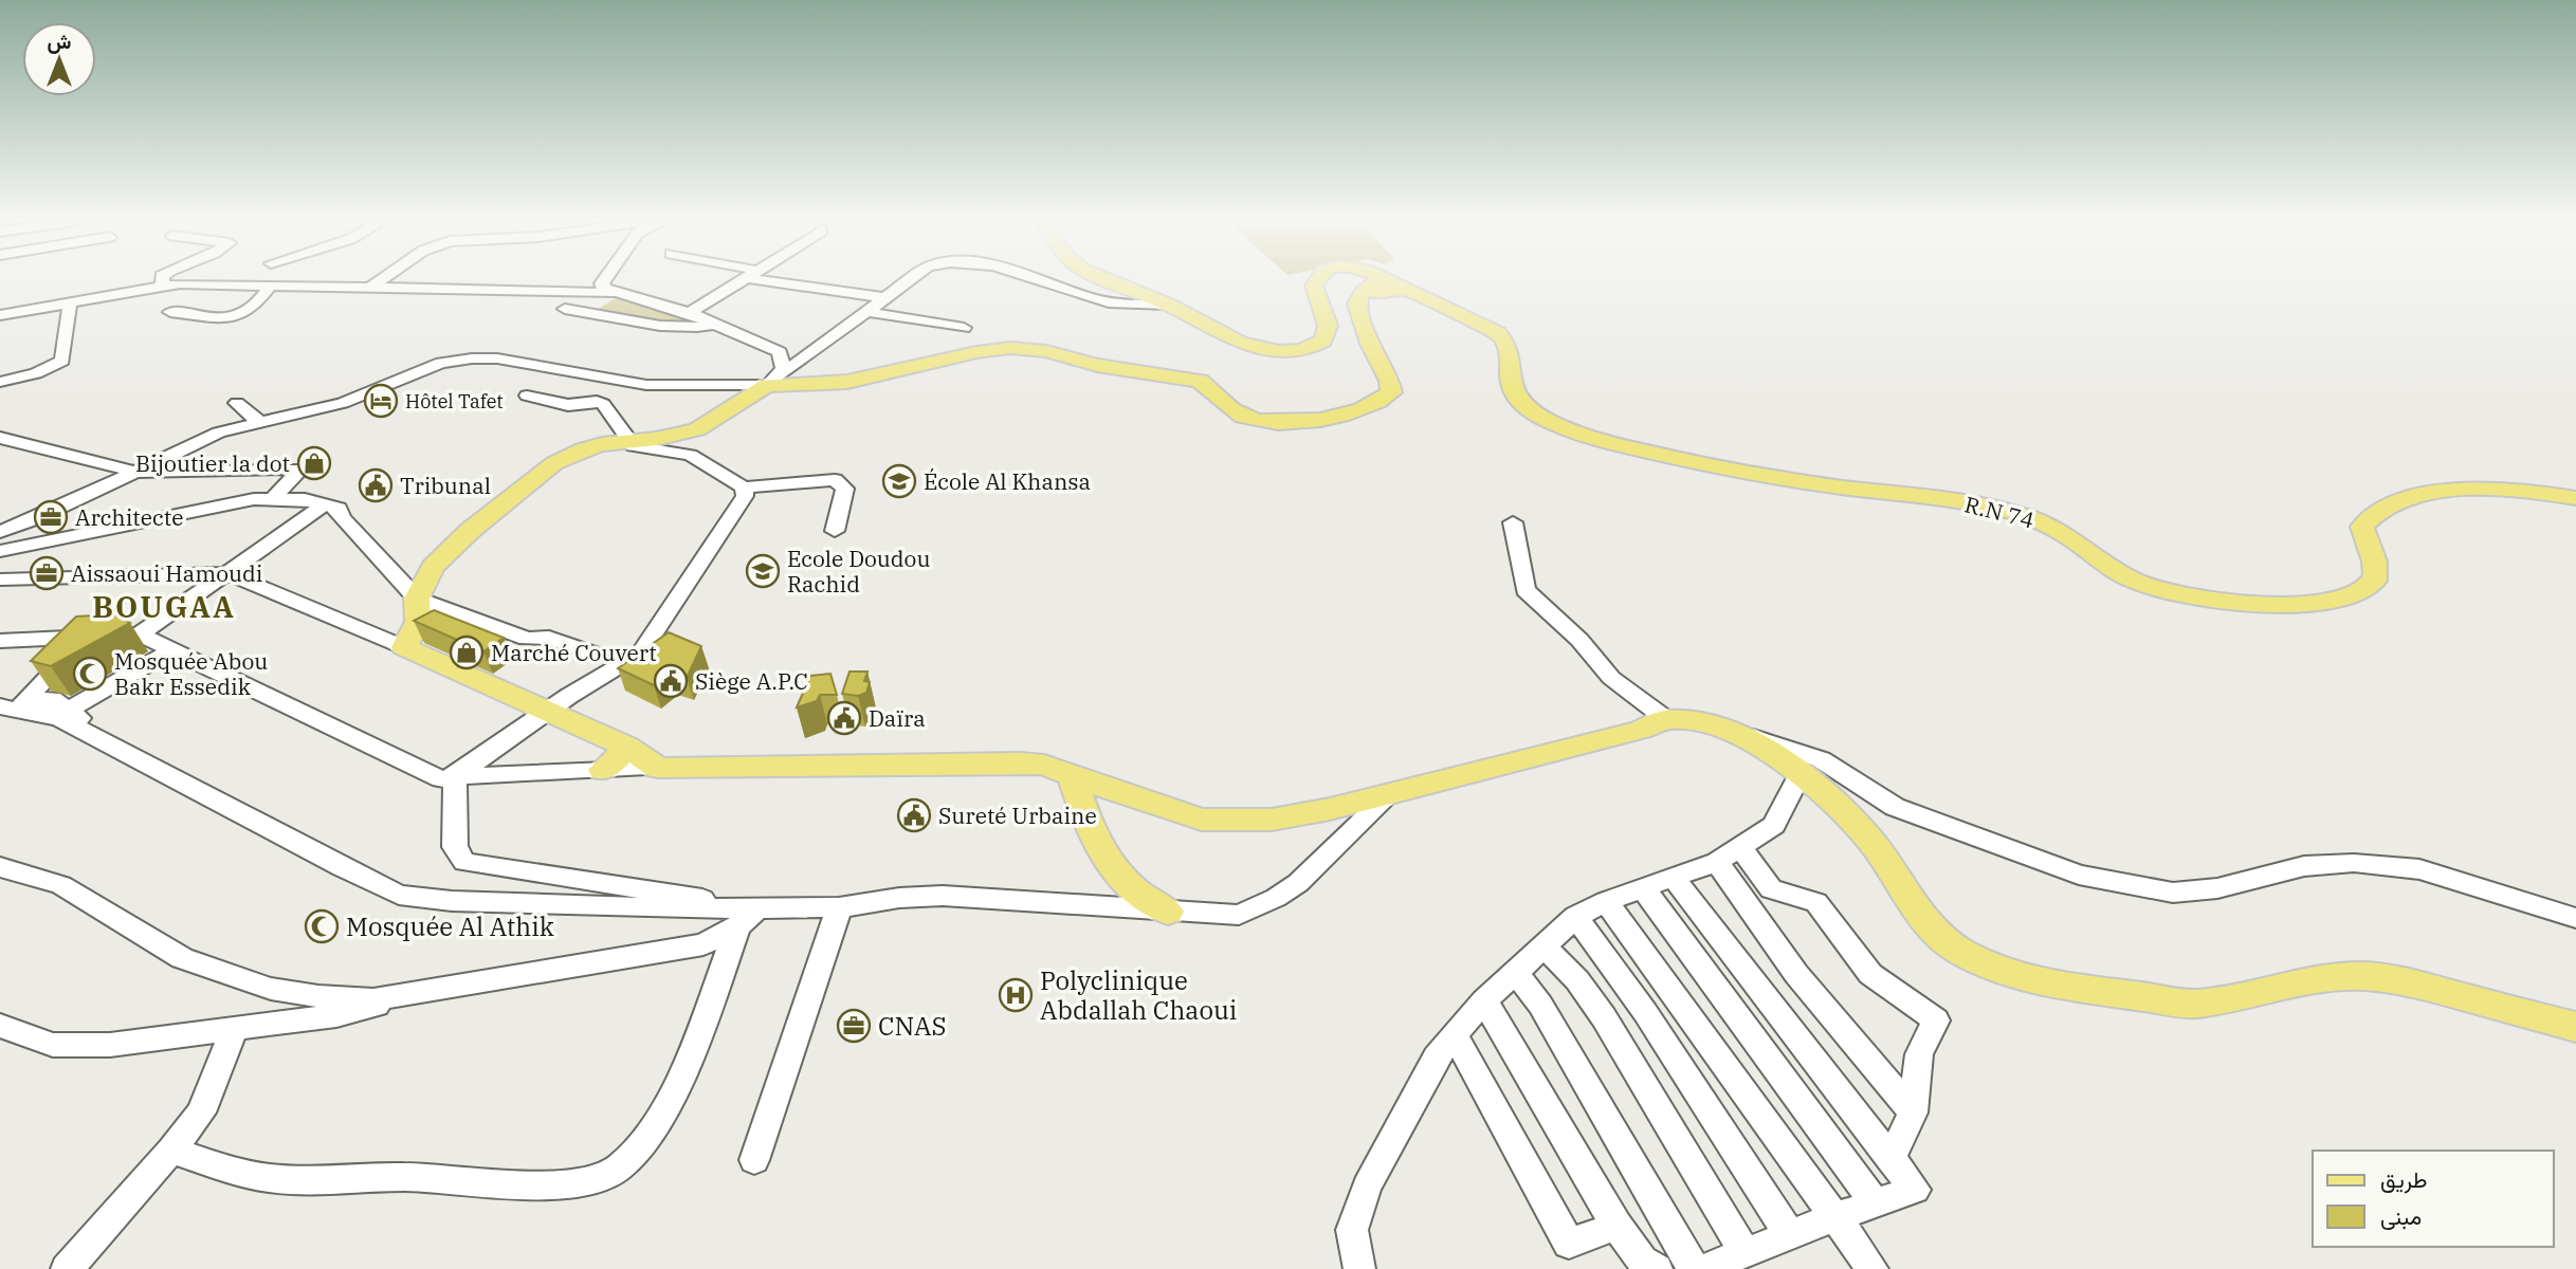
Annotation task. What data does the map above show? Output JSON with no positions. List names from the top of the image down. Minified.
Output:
{"streets":{"main road":["R.N 74"]},"districts":["BOUGAA"],"places":{"hotel":["Hôtel Tafet"],"shop":["Bijoutier la dot","Marché Couvert"],"school or university":["École Al Khansa","Ecole Doudou Rachid"],"public building":["Tribunal","Siège A.P.C","Daïra","Sureté Urbaine"],"office":["Architecte","Aissaoui Hamoudi","CNAS"],"mosque":["Mosquée Abou Bakr Essedik","Mosquée Al Athik"],"hospital":["Polyclinique Abdallah Chaoui"]},"legend":["طريق","مبنى"],"north":"top"}
